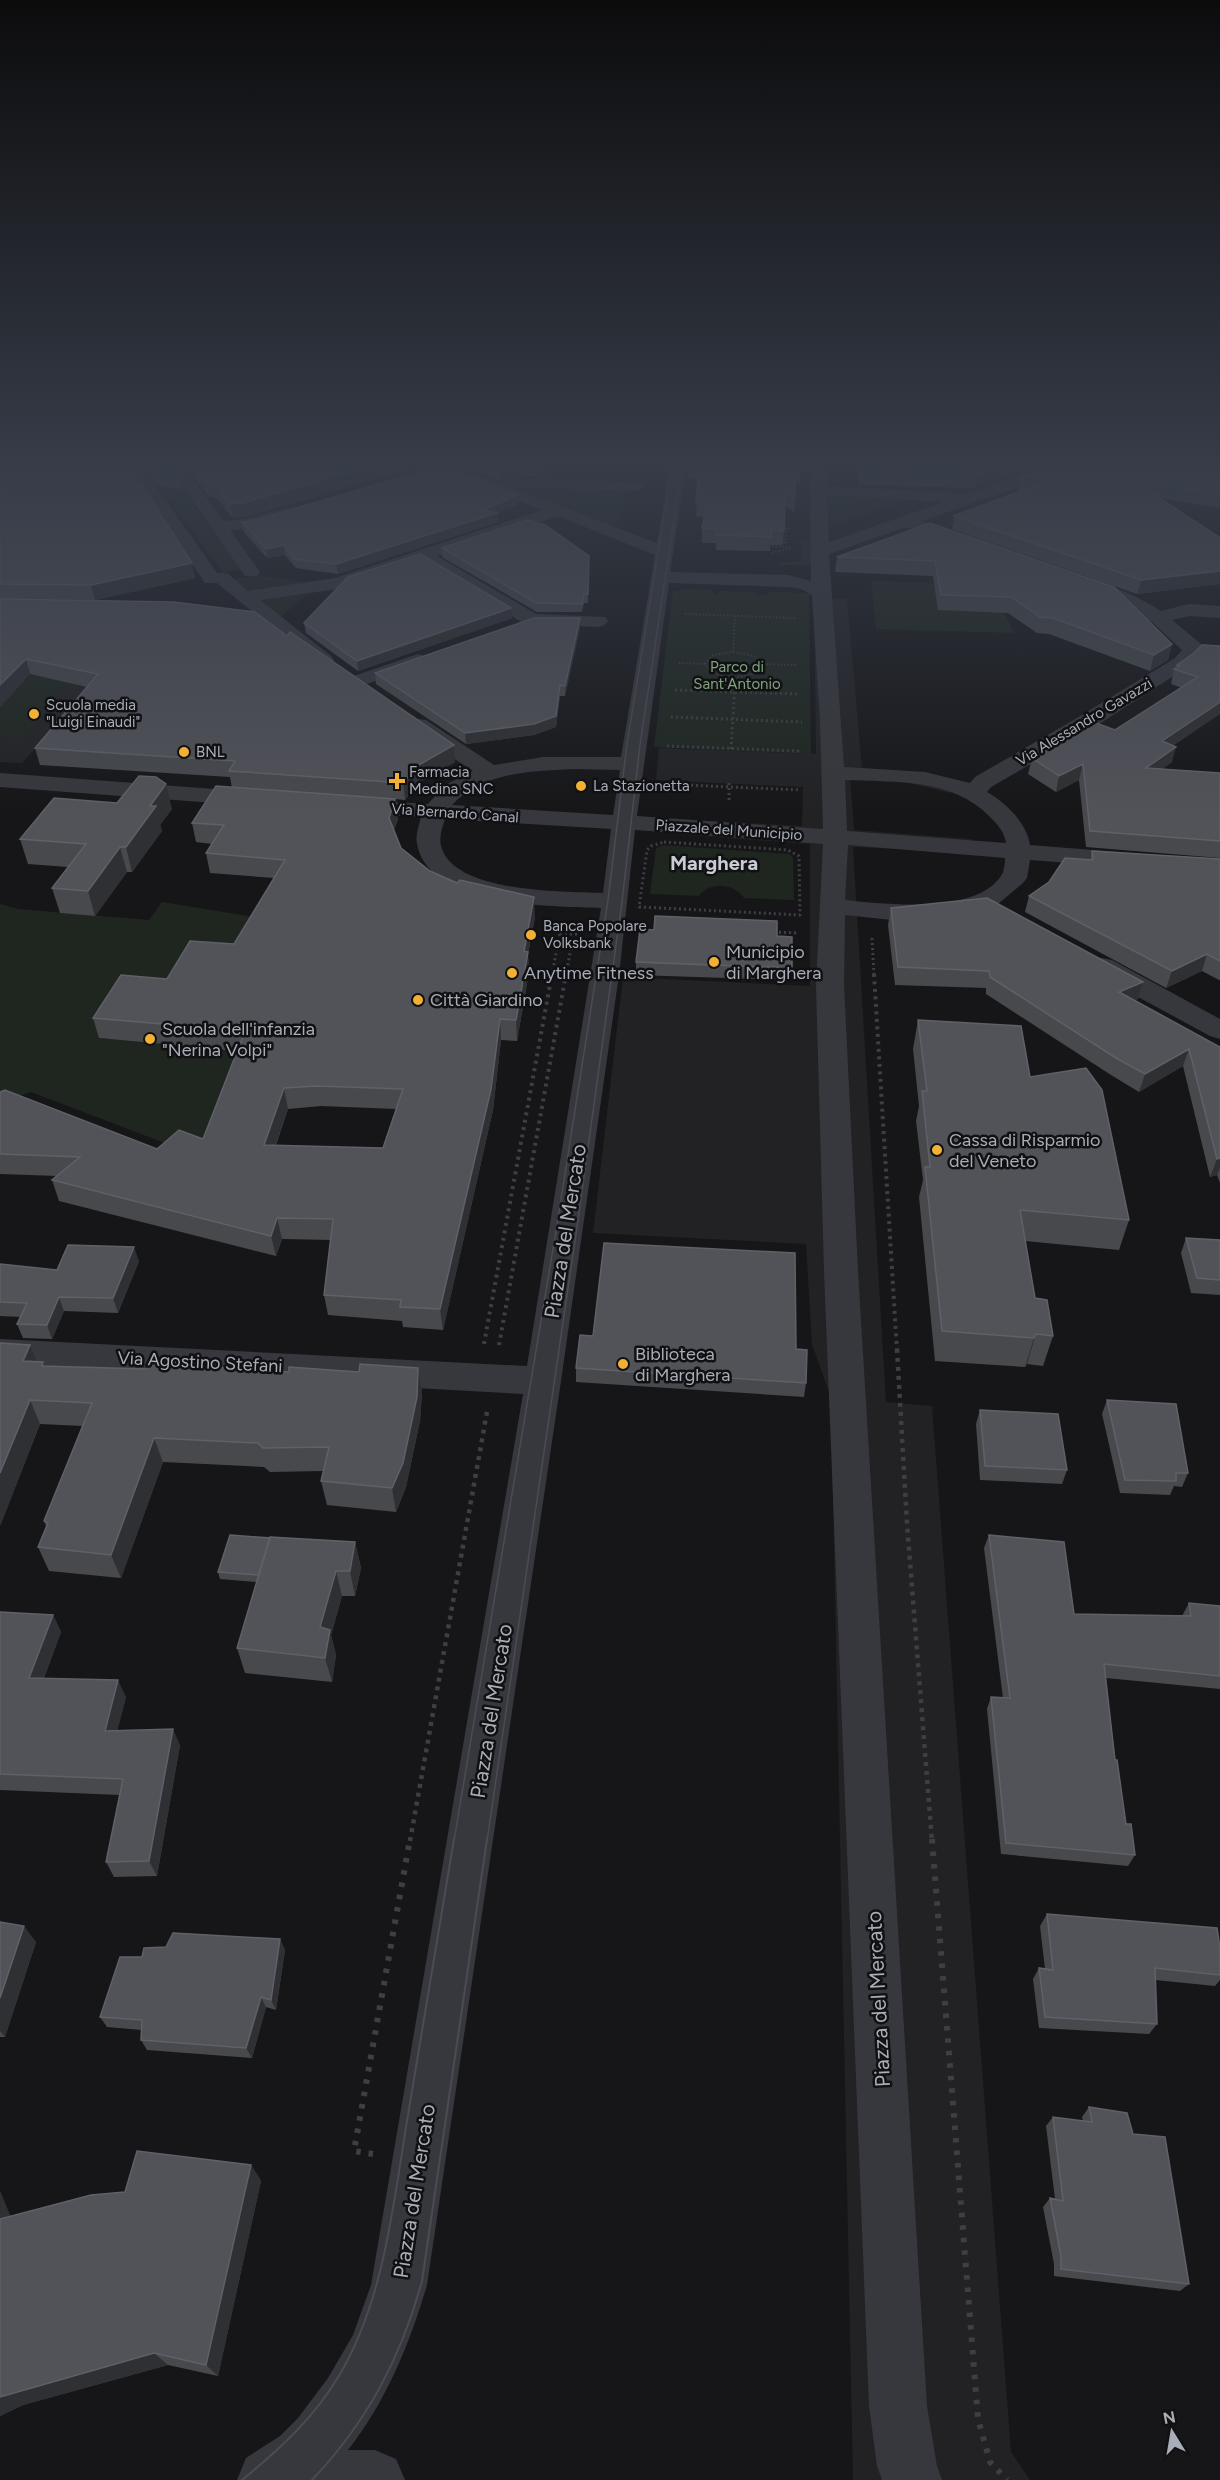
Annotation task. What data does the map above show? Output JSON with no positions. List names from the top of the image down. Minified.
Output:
{"streets":{"street":["Via Alessandro Gavazzi","Via Bernardo Canal","Piazzale del Municipio","Piazza del Mercato","Via Agostino Stefani"]},"crossings":[["Via Bernardo Canal","Piazzale del Municipio"],["Piazza del Mercato","Via Agostino Stefani"]],"districts":["Marghera"],"parks":["Parco di Sant'Antonio"],"places":{"other":["Scuola media \"Luigi Einaudi\"","BNL","La Stazionetta","Banca Popolare Volksbank","Municipio di Marghera","Anytime Fitness","Città Giardino","Scuola dell'infanzia \"Nerina Volpi\"","Cassa di Risparmio del Veneto","Biblioteca di Marghera"],"health":["Farmacia Medina SNC"]},"north":"top"}
